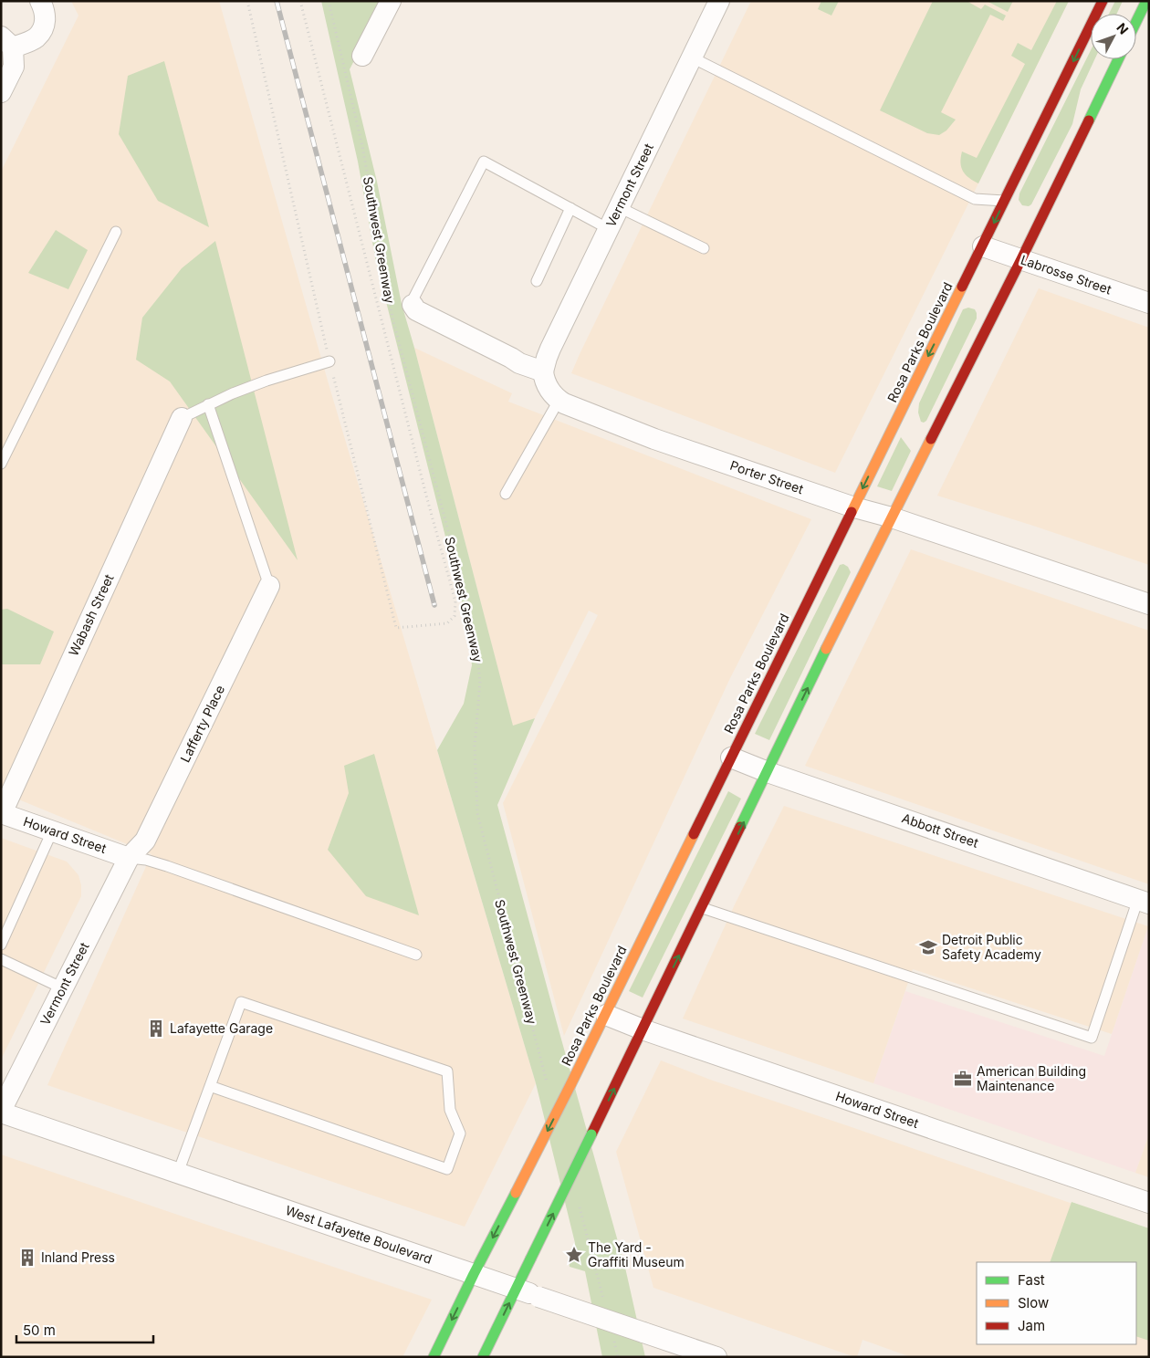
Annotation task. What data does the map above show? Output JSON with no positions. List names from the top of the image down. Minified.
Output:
{"streets":{"main road":["Rosa Parks Boulevard"],"street":["Vermont Street","Labrosse Street","Porter Street","Wabash Street","Lafferty Place","Abbott Street","Howard Street","West Lafayette Boulevard"],"path":["Southwest Greenway"]},"crossings":[["Vermont Street","Porter Street"],["Vermont Street","Lafferty Place"],["Vermont Street","Howard Street"],["Vermont Street","West Lafayette Boulevard"],["Labrosse Street","Rosa Parks Boulevard"],["Rosa Parks Boulevard","Porter Street"],["Rosa Parks Boulevard","Abbott Street"],["Rosa Parks Boulevard","Howard Street"],["Rosa Parks Boulevard","West Lafayette Boulevard"],["Wabash Street","Howard Street"],["Lafferty Place","Howard Street"]],"places":{"school or university":["Detroit Public Safety Academy"],"building":["Lafayette Garage","Inland Press"],"office":["American Building Maintenance"],"place":["The Yard - Graffiti Museum"]},"legend":["Fast","Slow","Jam"],"scale_bar":"50 m","north":"top right"}
